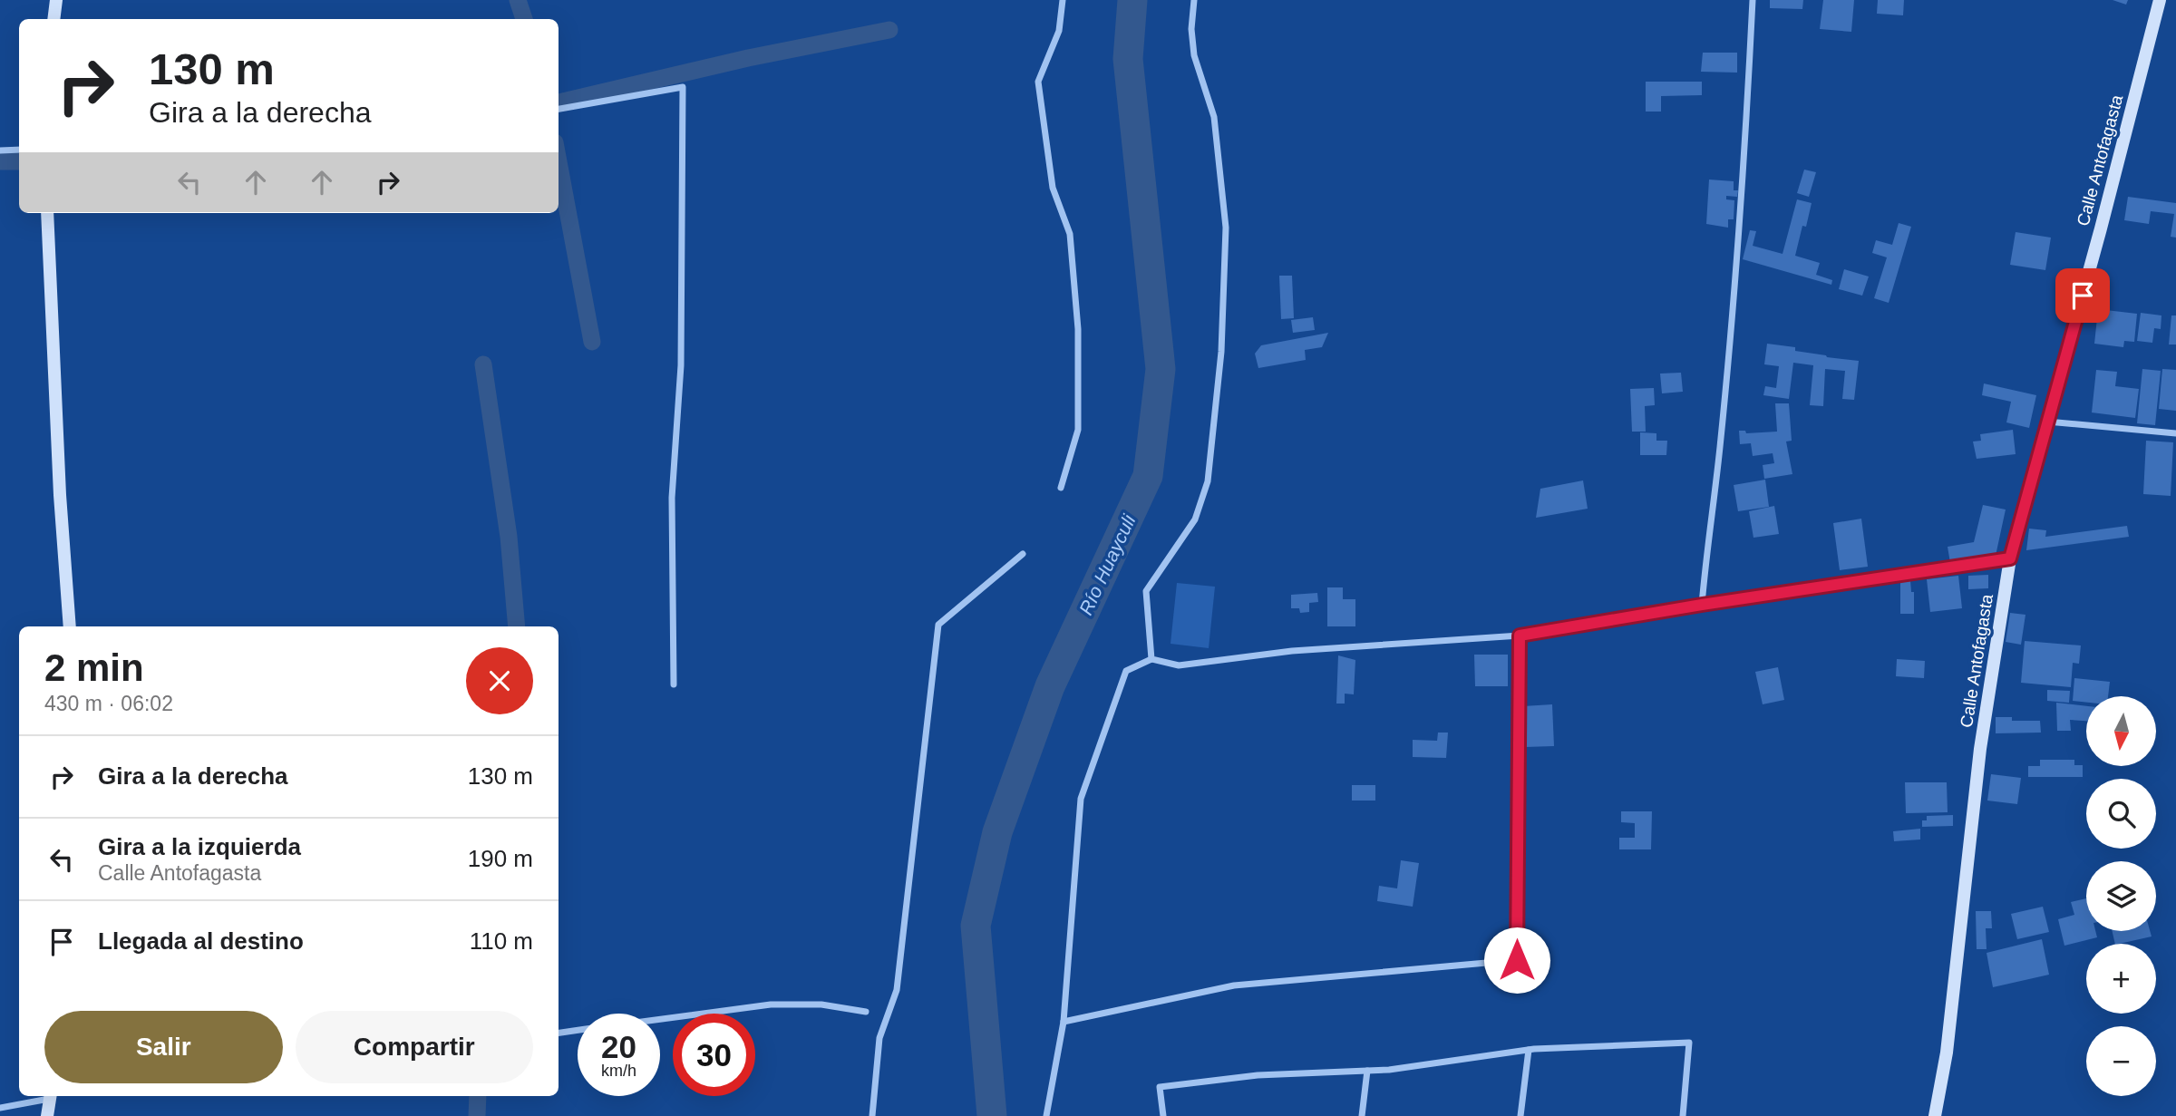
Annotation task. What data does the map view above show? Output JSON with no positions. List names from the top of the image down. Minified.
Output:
{"streets":{"main road":["Calle Antofagasta"]},"water":["Río Huayculi"],"north":"bottom","page":{"turn":["130 m","Gira a la derecha"],"heading":["2 min","430 m · 06:02"],"map_buttons":["+","−"],"list":[{"name":"Gira a la derecha","value":"130 m"},{"name":"Gira a la izquierda","note":"Calle Antofagasta","value":"190 m"},{"name":"Llegada al destino","value":"110 m"}],"buttons":["Salir","Compartir"],"speed":"20 km/h","limit":"30"}}
